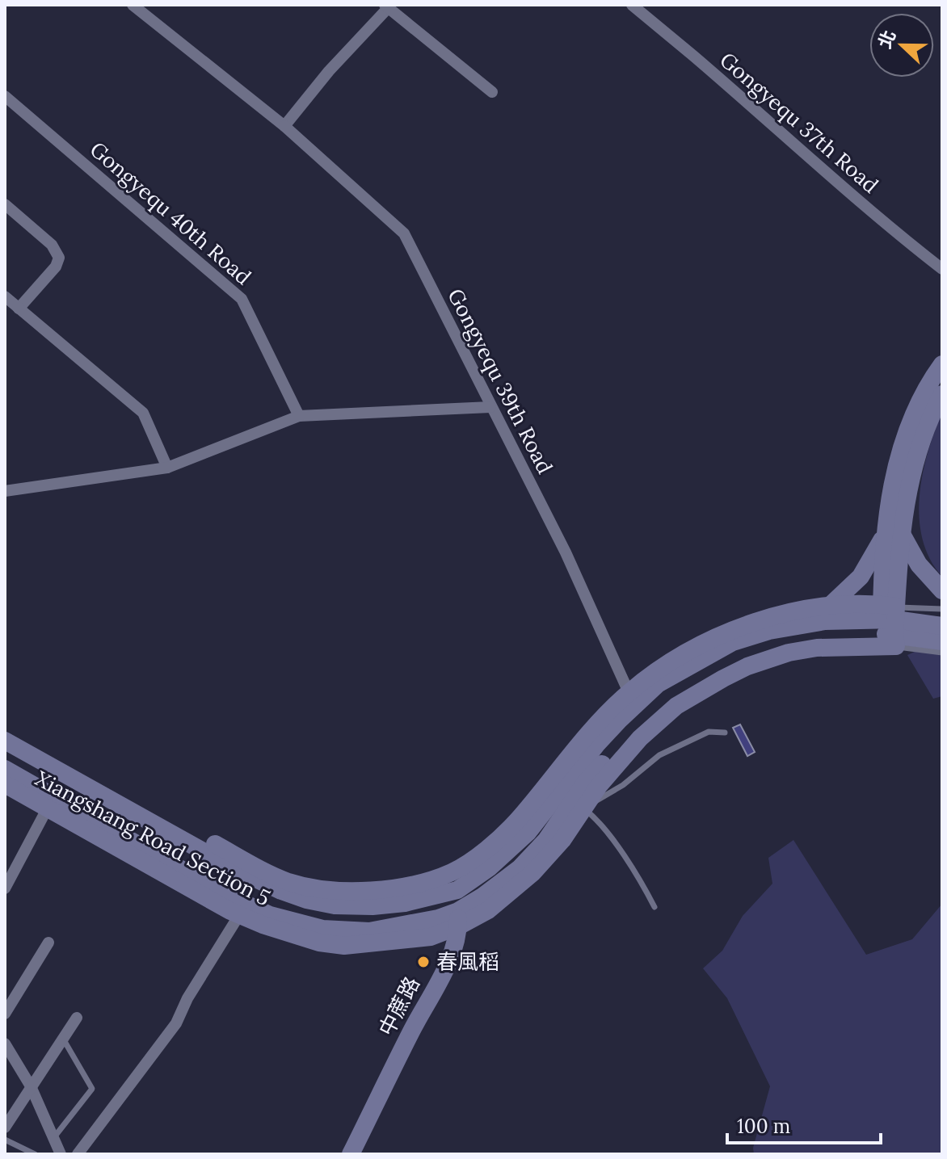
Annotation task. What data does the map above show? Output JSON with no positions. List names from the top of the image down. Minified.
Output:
{"streets":{"main road":["Xiangshang Road Section 5","中蔗路"],"street":["Gongyequ 37th Road","Gongyequ 40th Road","Gongyequ 39th Road"]},"crossings":[["Gongyequ 39th Road","Xiangshang Road Section 5"],["Xiangshang Road Section 5","中蔗路"]],"places":["春風稻"],"scale_bar":"100 m","north":"left"}
